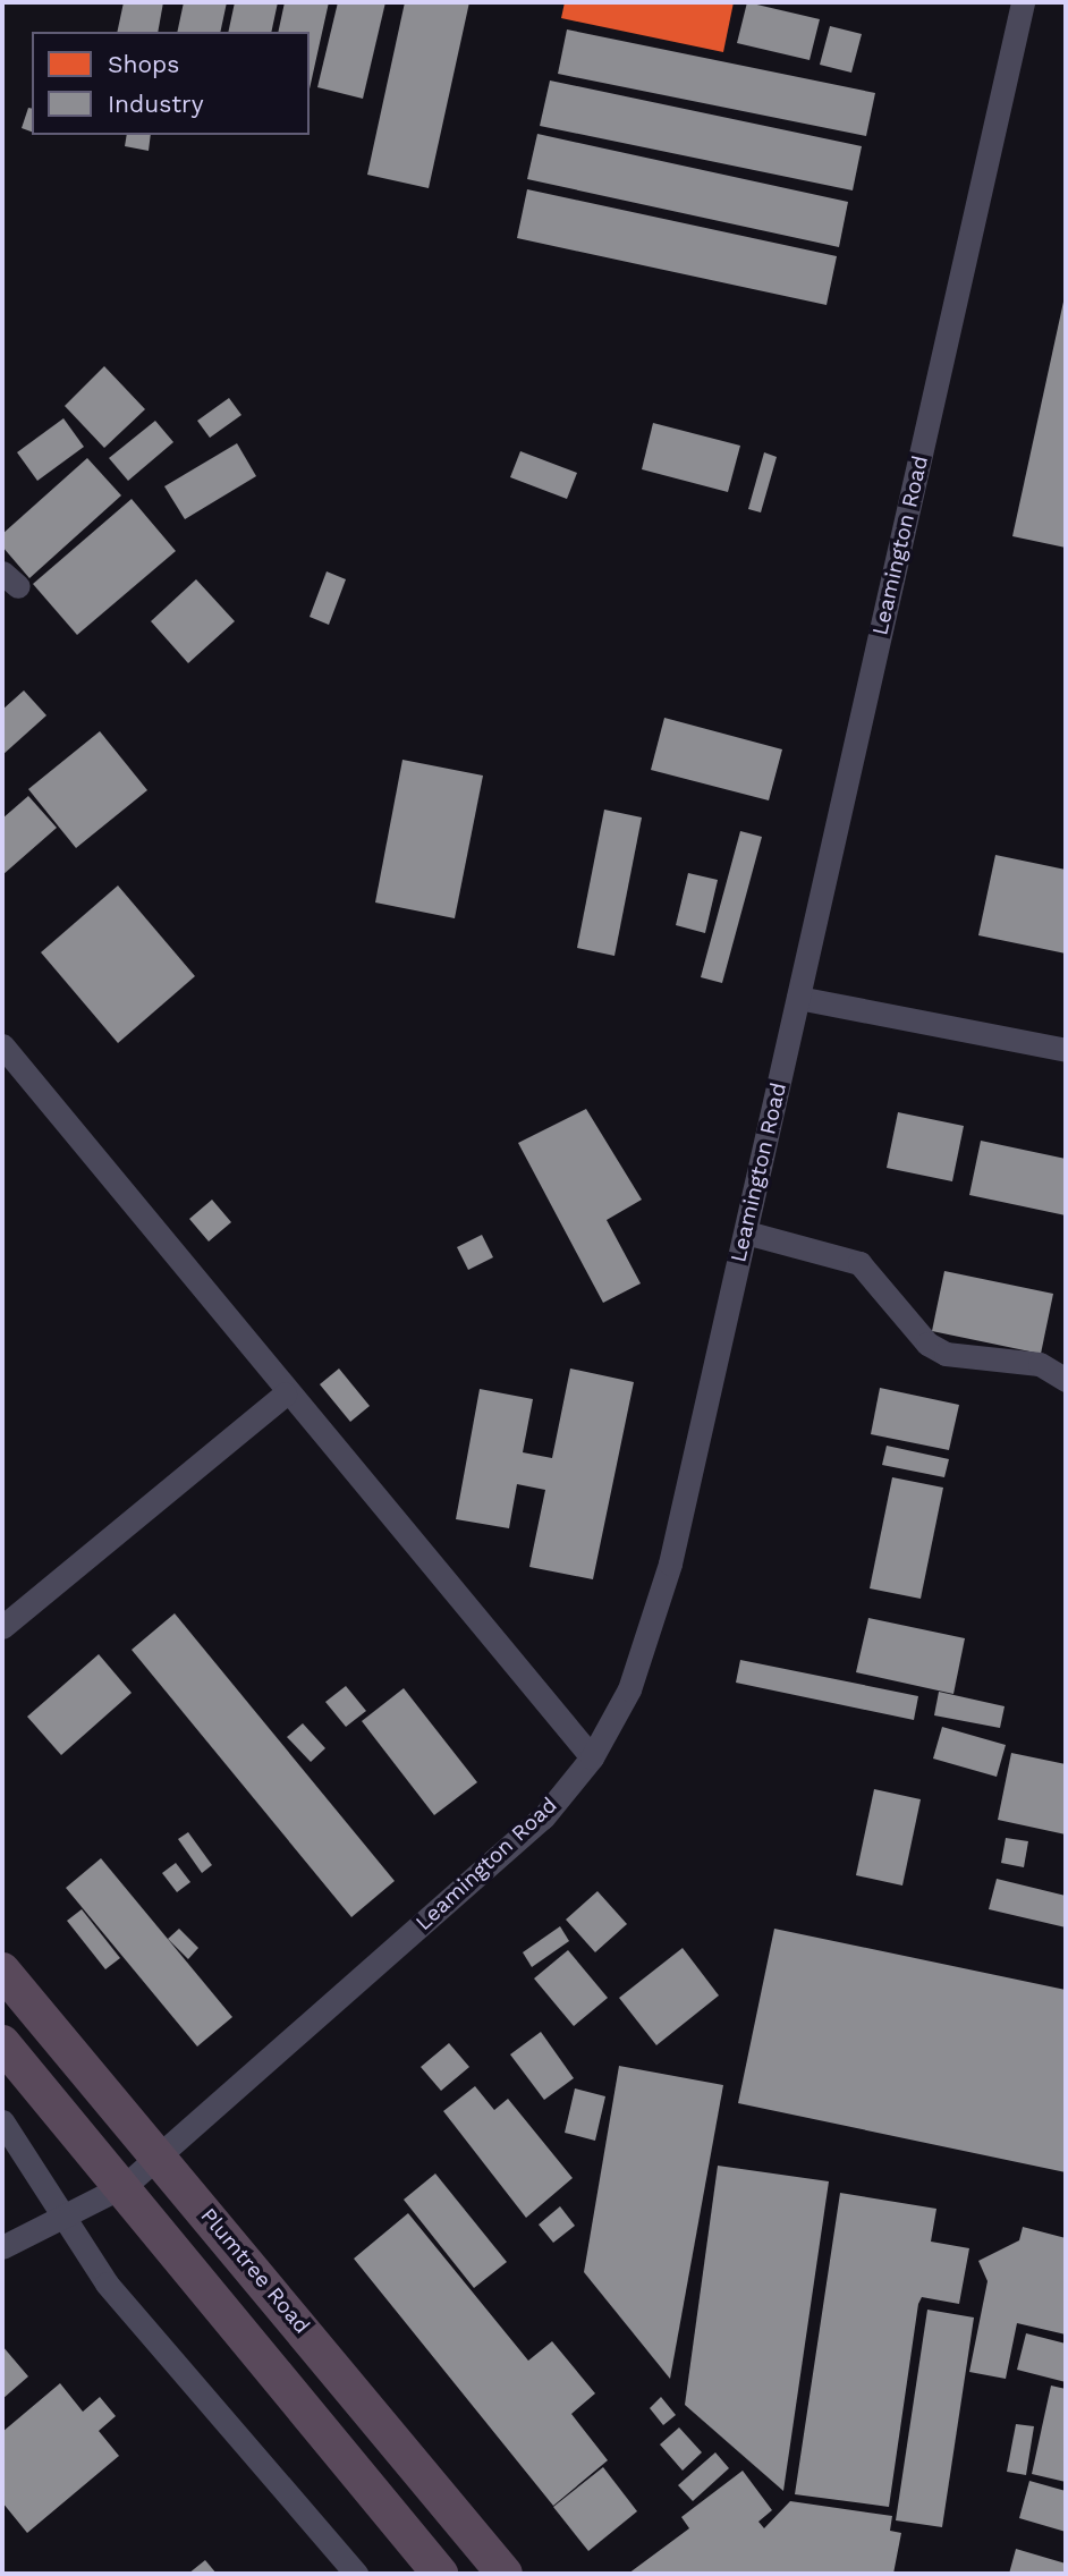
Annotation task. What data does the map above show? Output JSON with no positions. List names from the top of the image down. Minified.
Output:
{"streets":{"highway":["Plumtree Road"],"street":["Leamington Road"]},"crossings":[["Leamington Road","Plumtree Road"]],"legend":["Shops","Industry"]}
